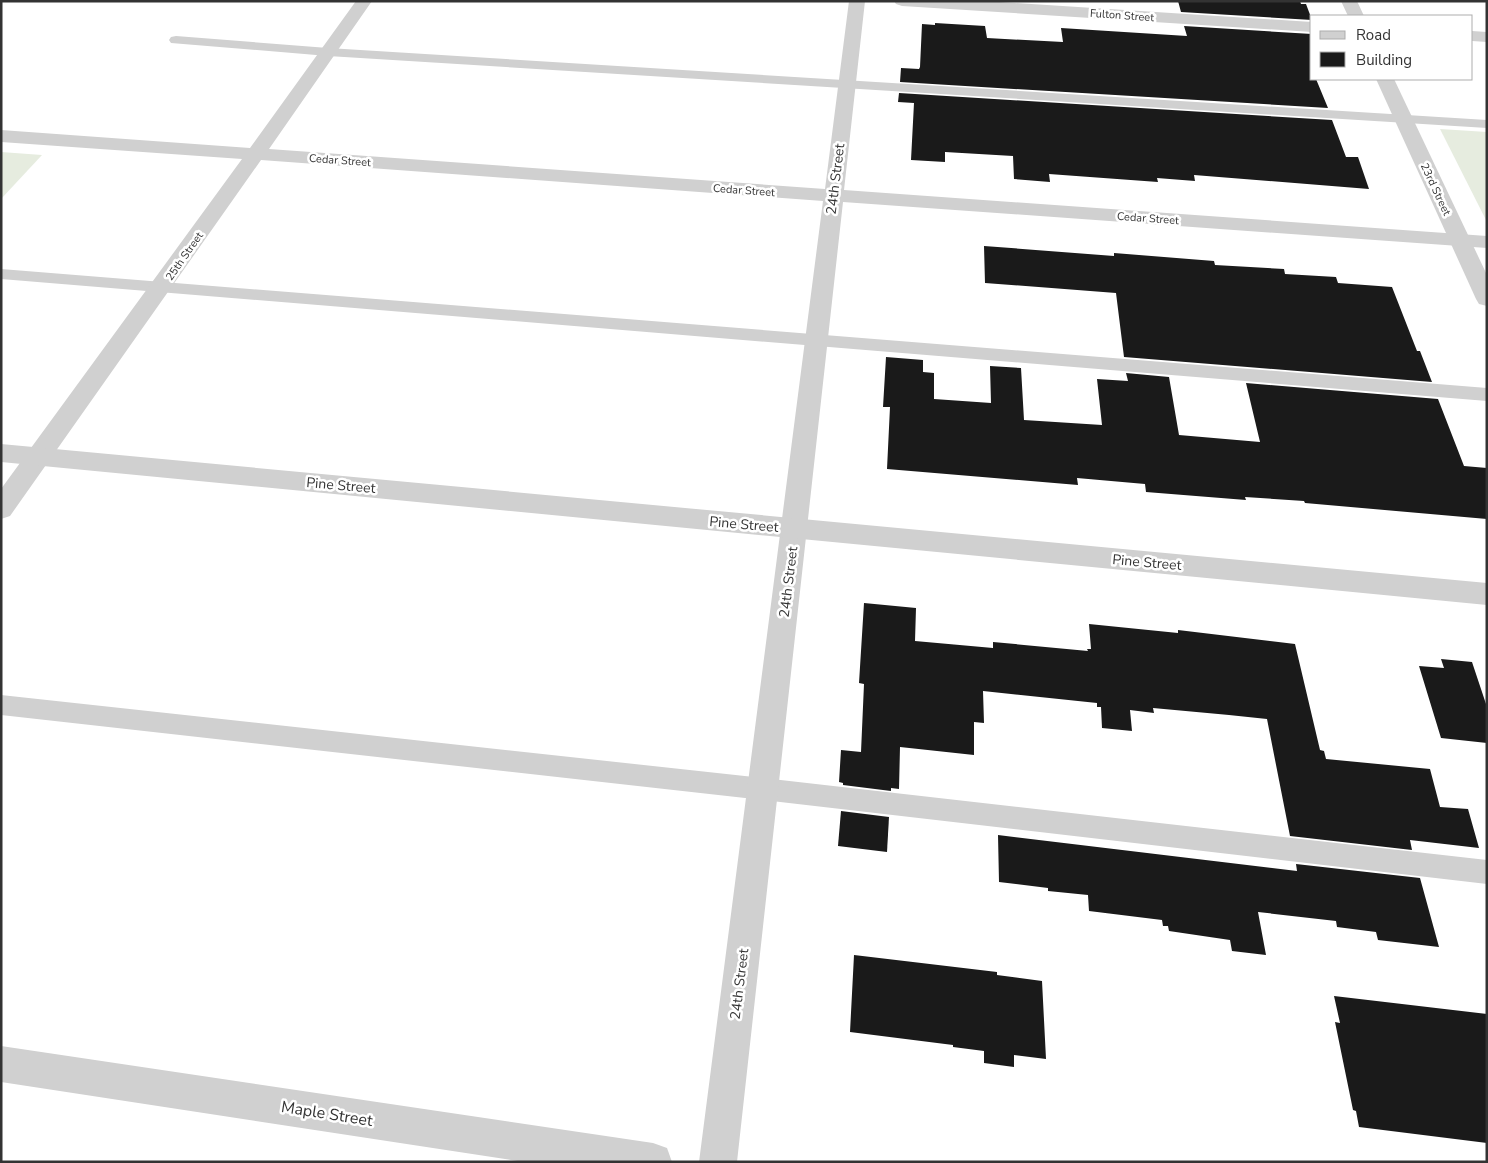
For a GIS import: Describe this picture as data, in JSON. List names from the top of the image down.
{
  "streets": {
    "street": [
      "Fulton Street",
      "Cedar Street",
      "24th Street",
      "23rd Street",
      "25th Street",
      "Pine Street",
      "Maple Street"
    ]
  },
  "crossings": [
    ["Cedar Street", "24th Street"],
    ["Cedar Street", "23rd Street"],
    ["Cedar Street", "25th Street"],
    ["24th Street", "Pine Street"],
    ["25th Street", "Pine Street"]
  ],
  "legend": ["Road", "Building"]
}
